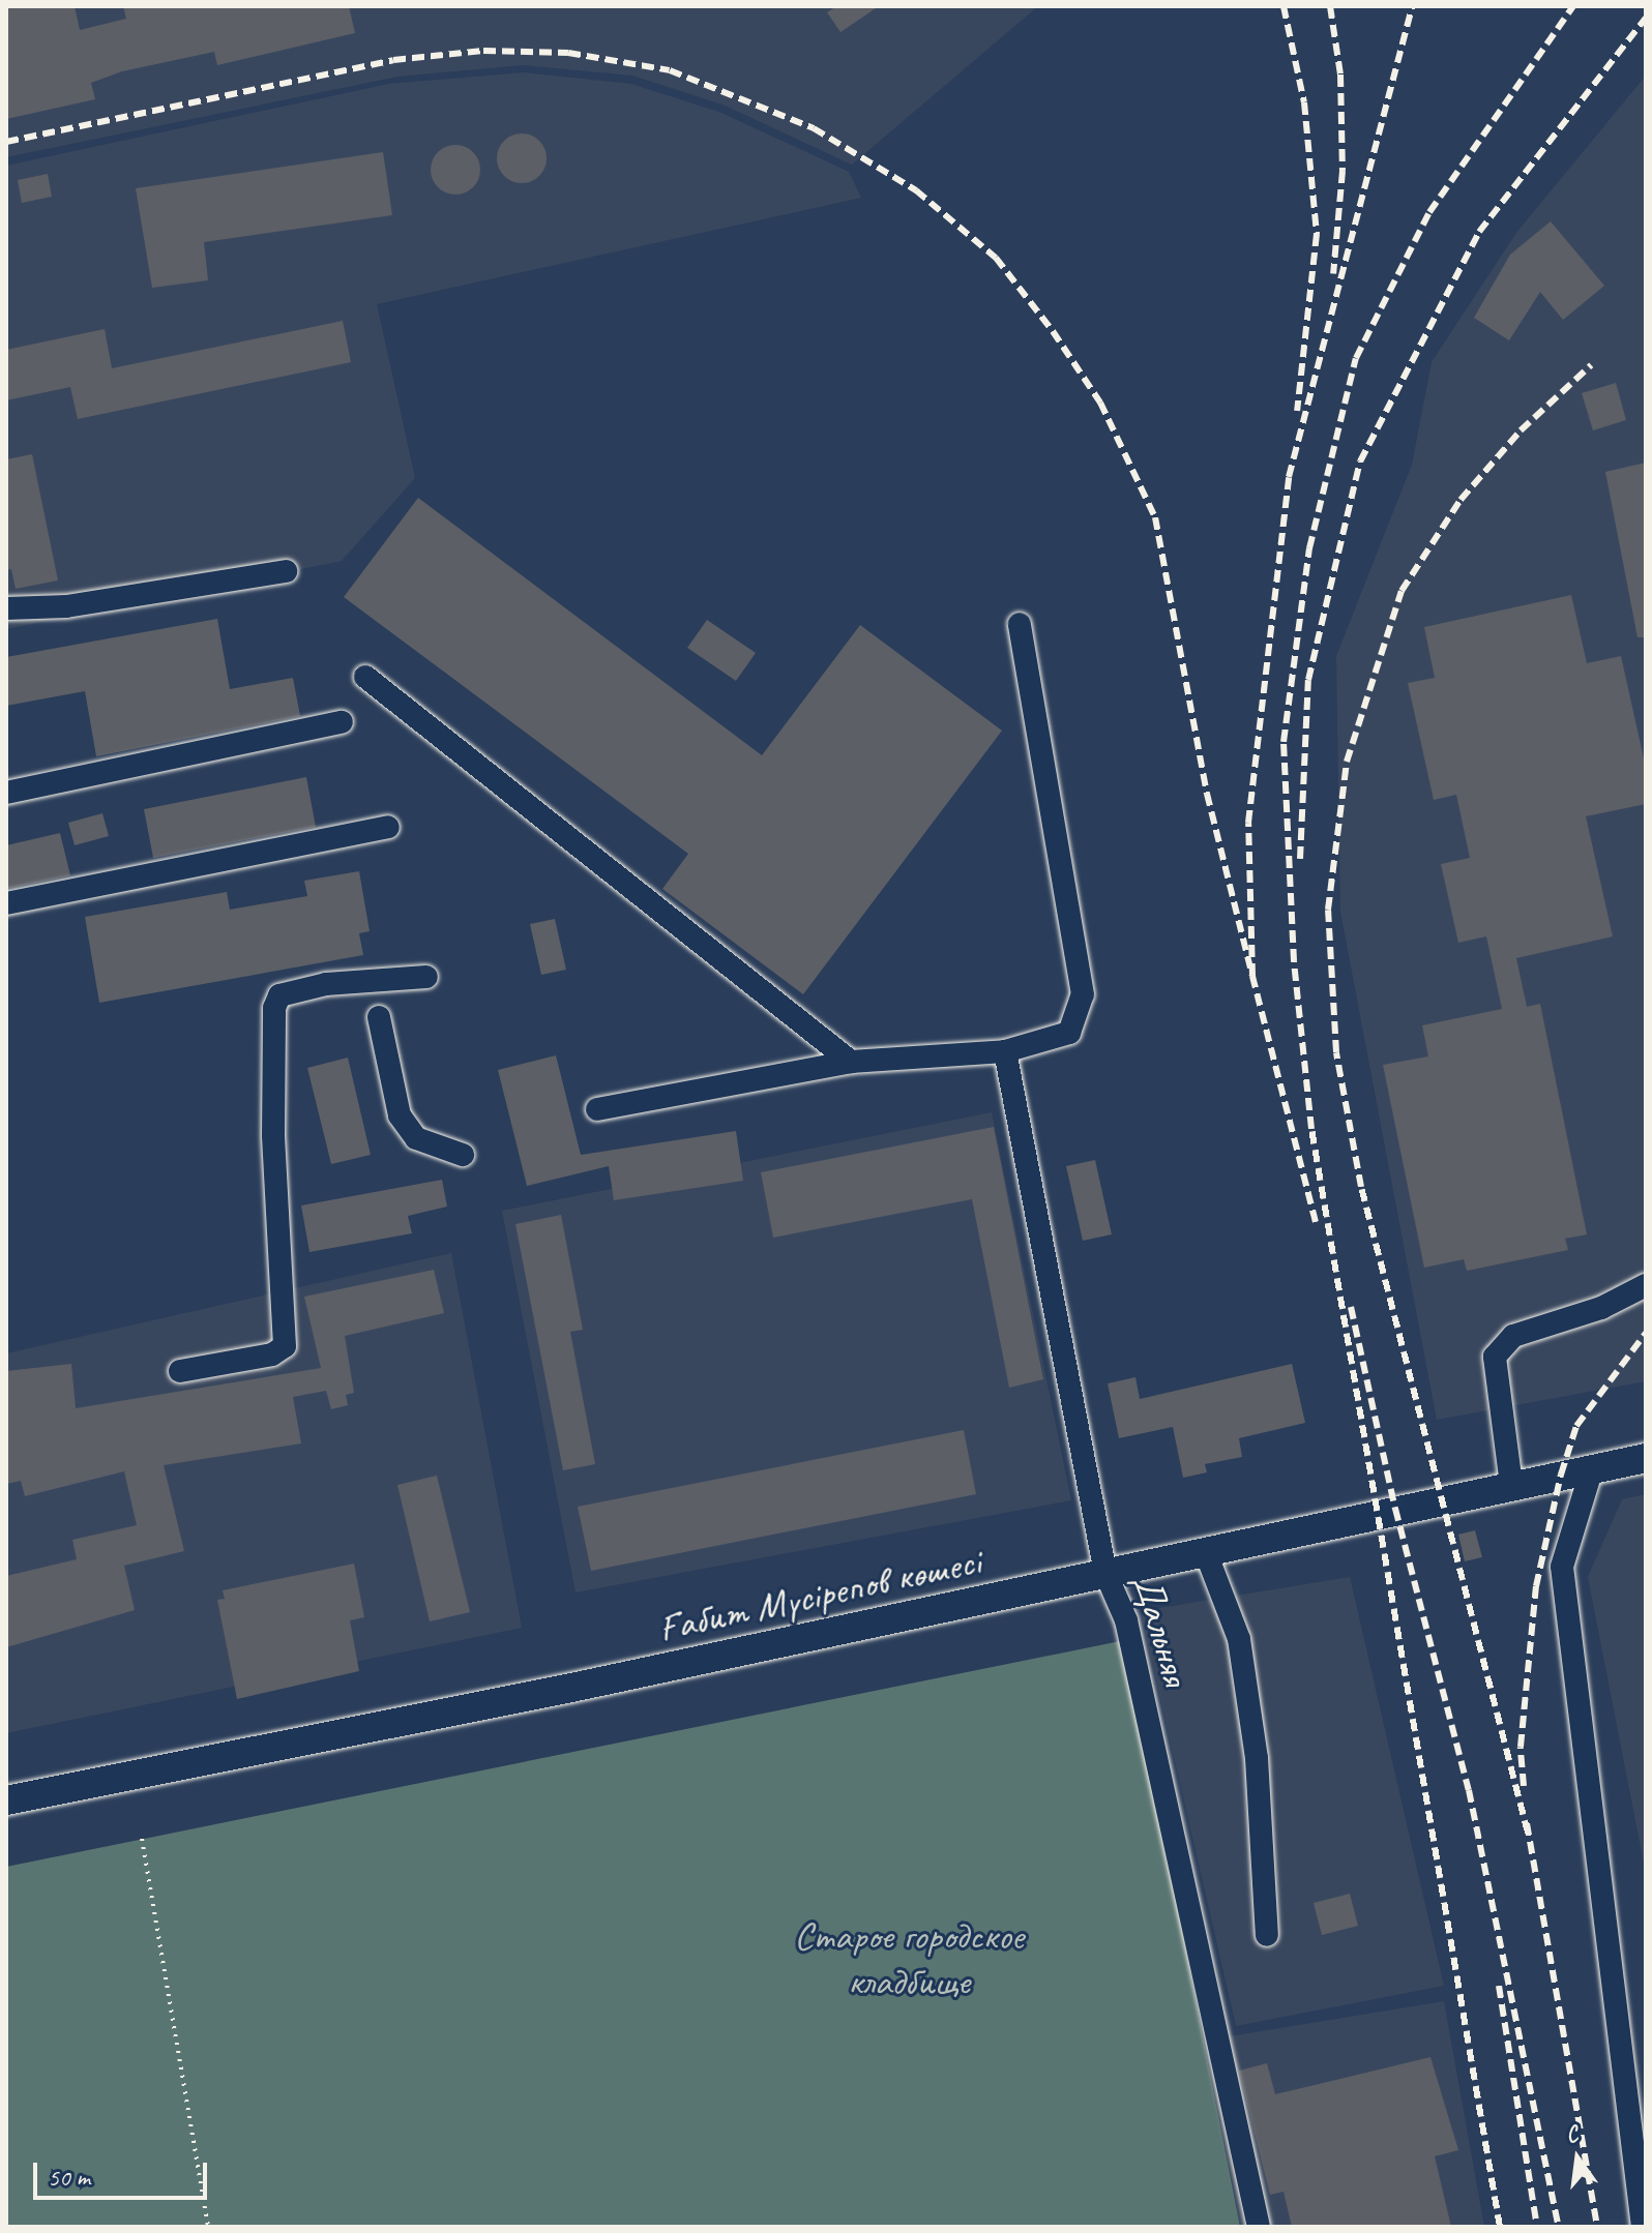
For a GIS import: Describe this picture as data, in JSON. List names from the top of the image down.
{
  "streets": {
    "main road": ["Ғабит Мүсірепов көшесі"],
    "lane": ["Дальняя"]
  },
  "crossings": [
    ["Ғабит Мүсірепов көшесі", "Дальняя"]
  ],
  "parks": ["Старое городское кладбище"],
  "scale_bar": "50 m",
  "north": "top"
}
